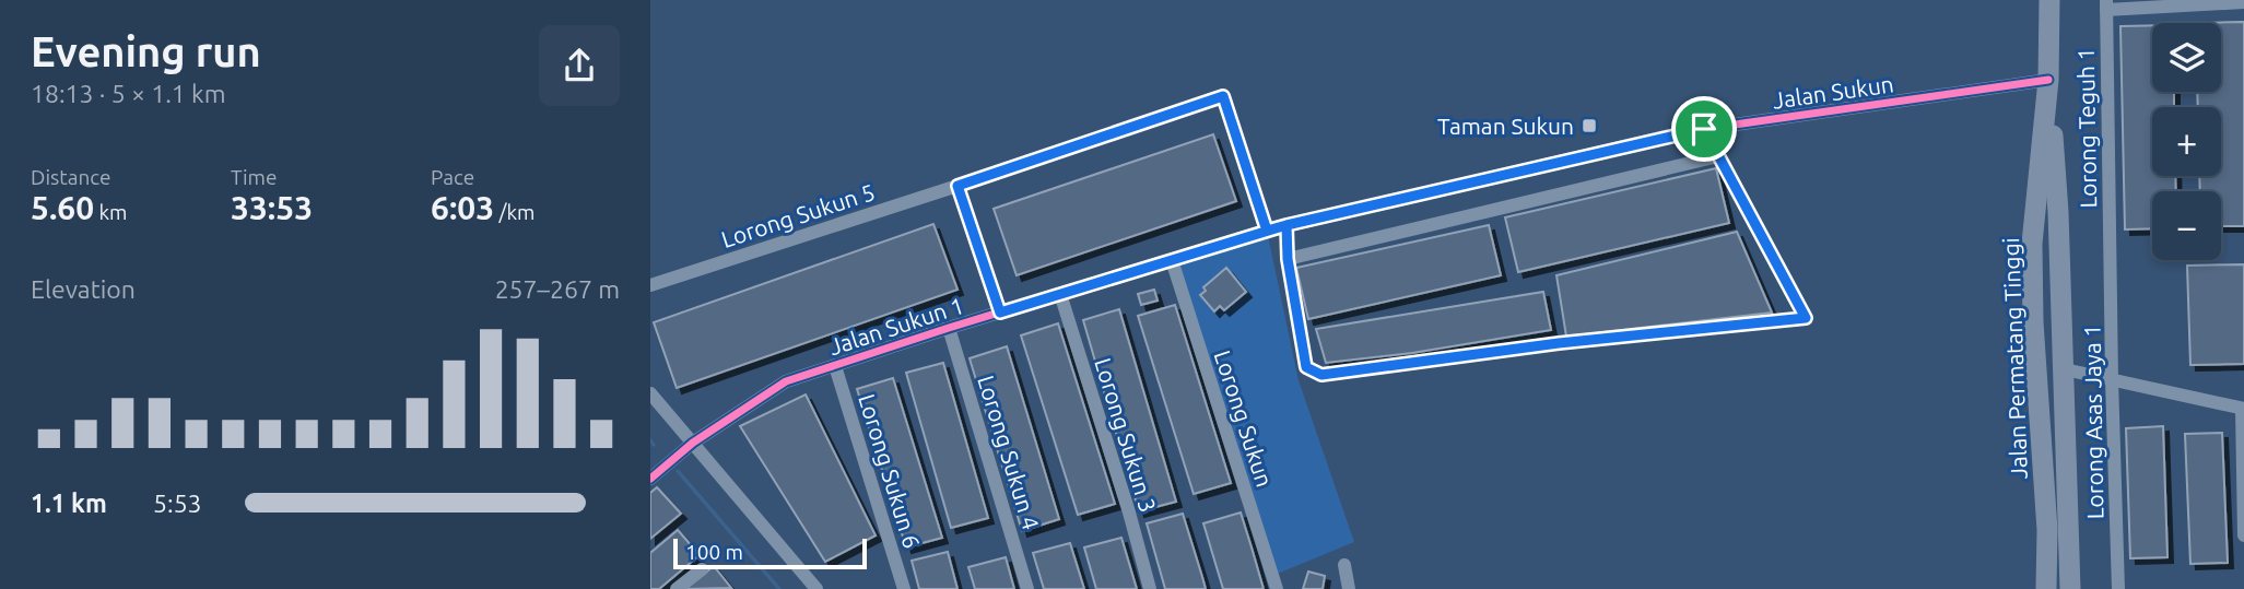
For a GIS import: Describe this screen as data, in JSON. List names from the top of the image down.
{
  "streets": {
    "highway": ["Jalan Permatang Tinggi"],
    "street": [
      "Jalan Sukun",
      "Lorong Teguh 1",
      "Lorong Sukun 5",
      "Jalan Sukun 1",
      "Lorong Sukun",
      "Lorong Asas Jaya 1",
      "Lorong Sukun 3",
      "Lorong Sukun 4",
      "Lorong Sukun 6"
    ]
  },
  "crossings": [
    ["Jalan Sukun", "Lorong Sukun 5"],
    ["Jalan Sukun", "Jalan Sukun 1"],
    ["Jalan Sukun", "Jalan Permatang Tinggi"],
    ["Lorong Teguh 1", "Lorong Asas Jaya 1"],
    ["Lorong Sukun 5", "Jalan Sukun 1"],
    ["Jalan Sukun 1", "Lorong Sukun"],
    ["Jalan Sukun 1", "Lorong Sukun 3"],
    ["Jalan Sukun 1", "Lorong Sukun 4"],
    ["Jalan Sukun 1", "Lorong Sukun 6"]
  ],
  "places": {
    "transit": ["Taman Sukun"]
  },
  "scale_bar": "100 m",
  "page": {
    "heading": ["Evening run", "18:13 · 5 × 1.1 km"],
    "map_buttons": ["+", "−"],
    "stats": [
      ["Distance", "5.60 km"],
      ["Time", "33:53"],
      ["Pace", "6:03 /km"]
    ],
    "chart": ["Elevation", "257–267 m"],
    "list": [
      {
        "name": "1.1 km",
        "note": "5:53"
      }
    ],
    "scale": "100 m"
  }
}
